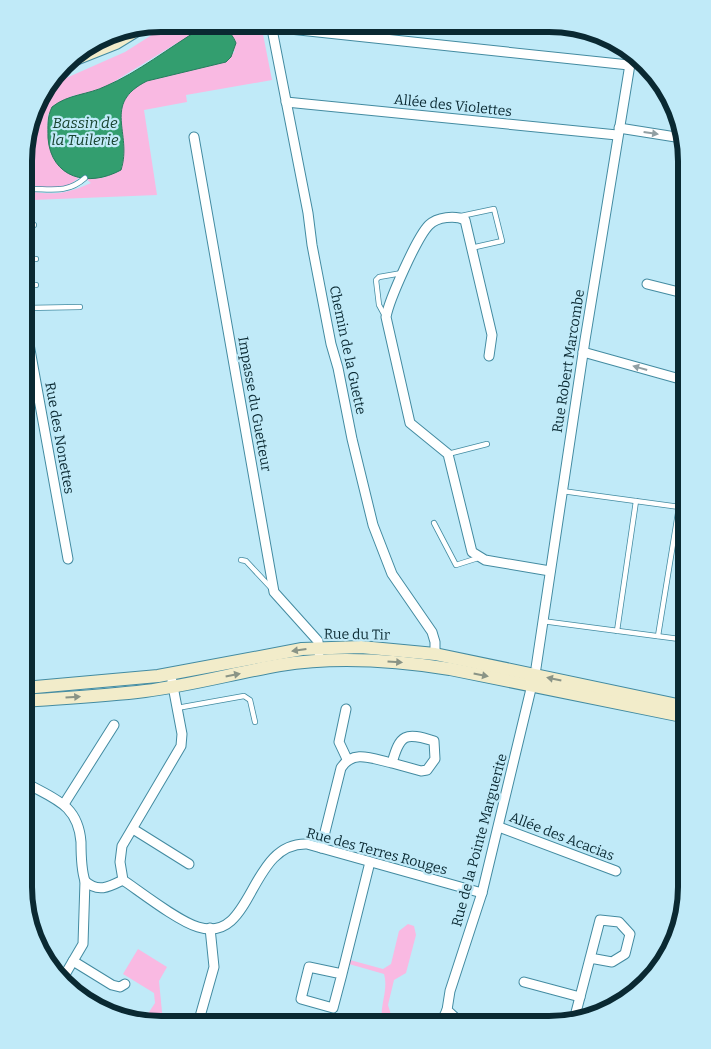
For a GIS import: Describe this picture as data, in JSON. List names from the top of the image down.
{
  "streets": {
    "main road": ["Rue du Tir"],
    "street": [
      "Allée des Violettes",
      "Chemin de la Guette",
      "Rue Robert Marcombe",
      "Impasse du Guetteur",
      "Rue des Nonettes",
      "Allée des Acacias",
      "Rue de la Pointe Marguerite",
      "Rue des Terres Rouges"
    ]
  },
  "crossings": [
    ["Allée des Violettes", "Chemin de la Guette"],
    ["Allée des Violettes", "Rue Robert Marcombe"],
    ["Chemin de la Guette", "Rue du Tir"],
    ["Rue Robert Marcombe", "Rue du Tir"],
    ["Rue Robert Marcombe", "Rue de la Pointe Marguerite"],
    ["Rue du Tir", "Rue de la Pointe Marguerite"],
    ["Allée des Acacias", "Rue de la Pointe Marguerite"],
    ["Rue de la Pointe Marguerite", "Rue des Terres Rouges"]
  ],
  "water": ["Bassin de la Tuilerie"]
}
